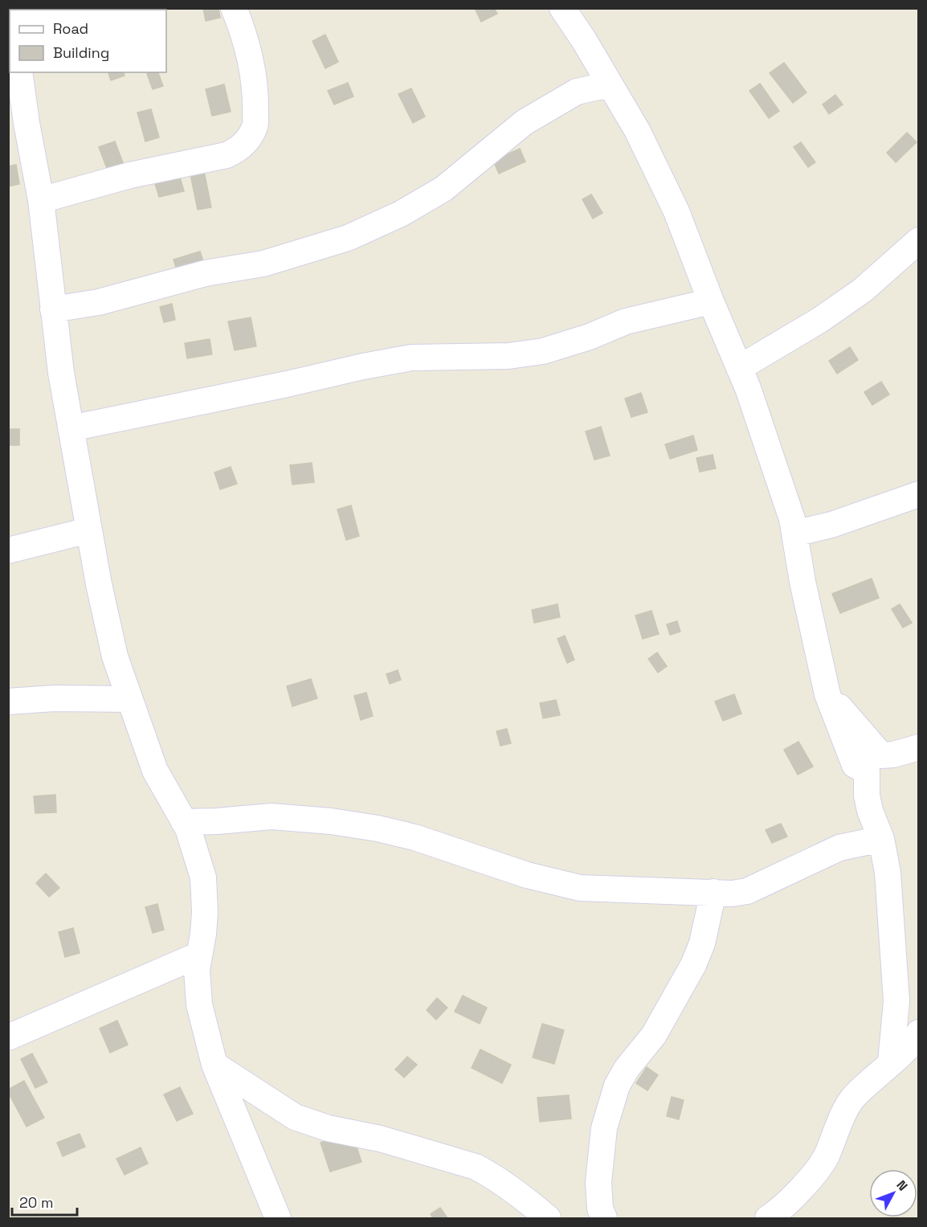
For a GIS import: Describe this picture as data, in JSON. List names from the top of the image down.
{
  "legend": ["Road", "Building"],
  "scale_bar": "20 m",
  "north": "top right"
}
